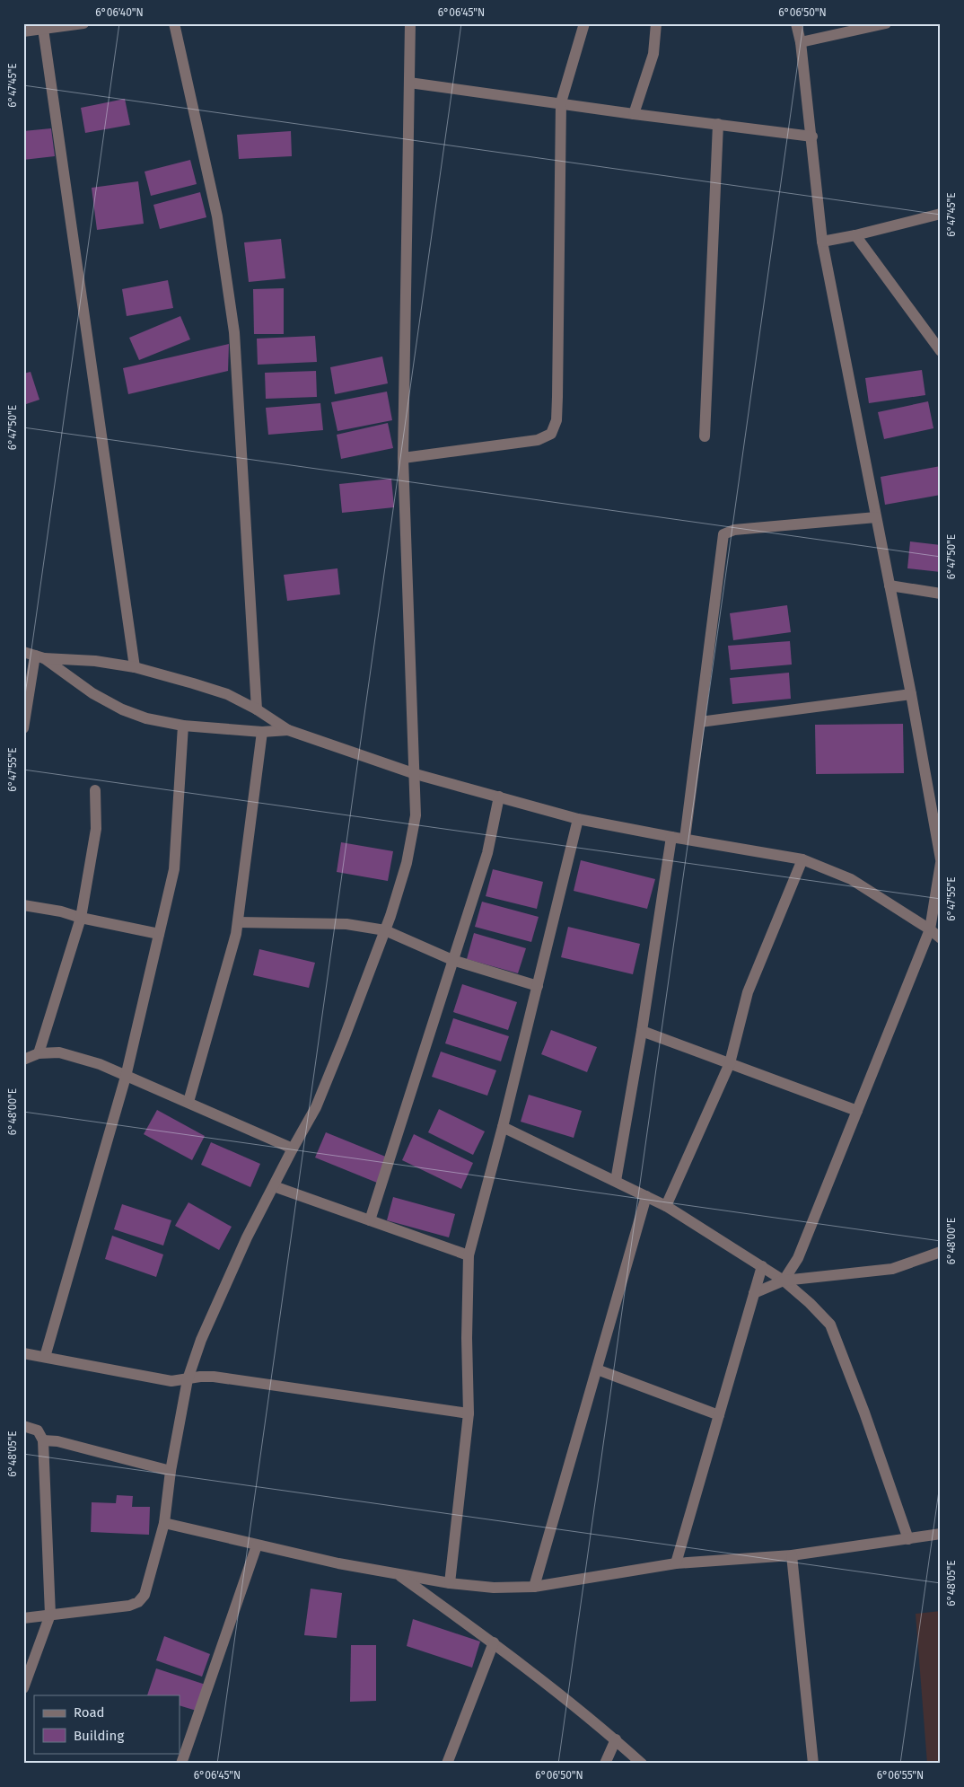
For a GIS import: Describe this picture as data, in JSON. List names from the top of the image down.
{
  "legend": ["Road", "Building"],
  "coordinates": [
    "6°06'40\"N",
    "6°06'45\"N",
    "6°06'50\"N",
    "6°47'45\"E",
    "6°47'50\"E",
    "6°47'55\"E",
    "6°48'00\"E",
    "6°48'05\"E",
    "6°06'55\"N"
  ]
}
